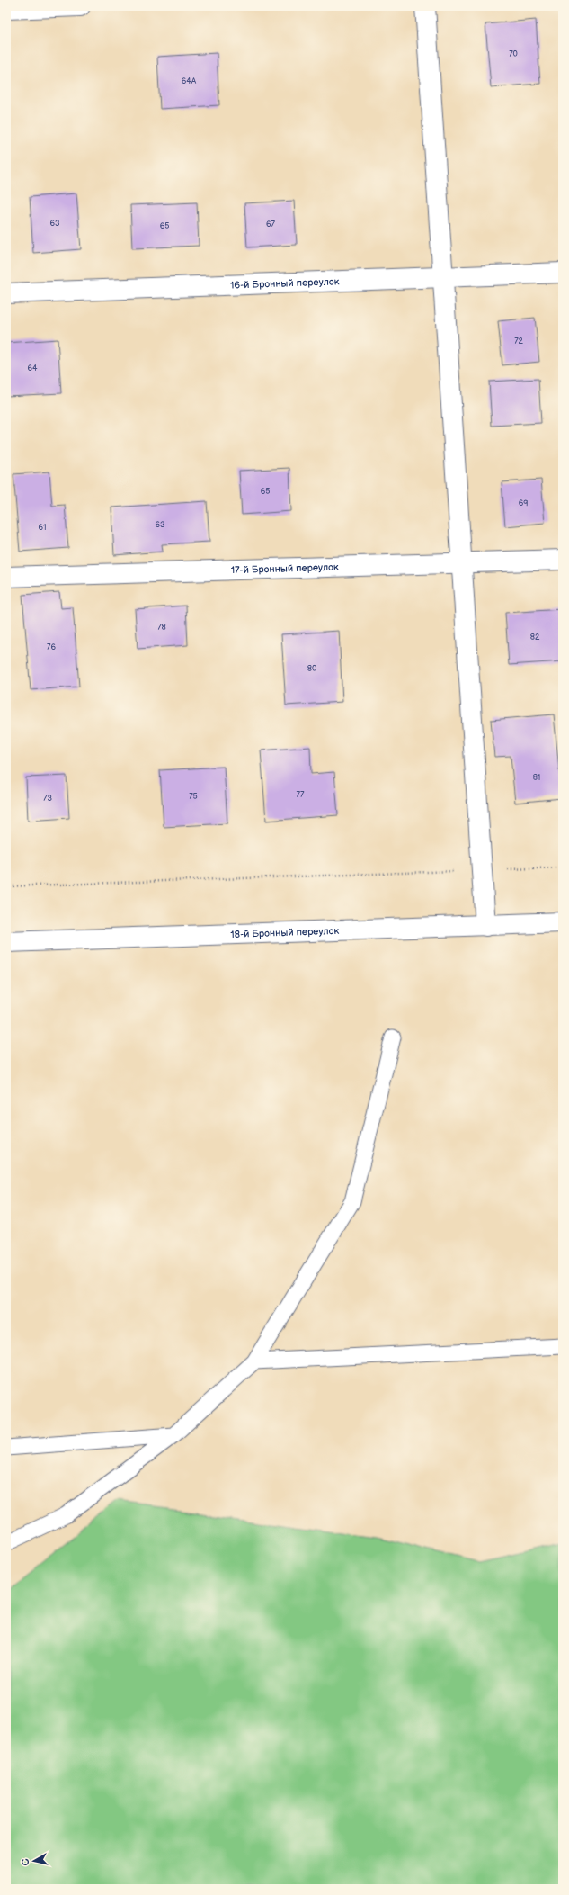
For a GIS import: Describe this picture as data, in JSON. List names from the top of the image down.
{
  "streets": {
    "street": ["16-й Бронный переулок", "17-й Бронный переулок", "18-й Бронный переулок"]
  },
  "house_numbers": [
    "70",
    "64А",
    "63",
    "67",
    "65",
    "72",
    "64",
    "65",
    "69",
    "63",
    "61",
    "78",
    "82",
    "76",
    "80",
    "81",
    "77",
    "75",
    "73"
  ],
  "north": "left"
}
